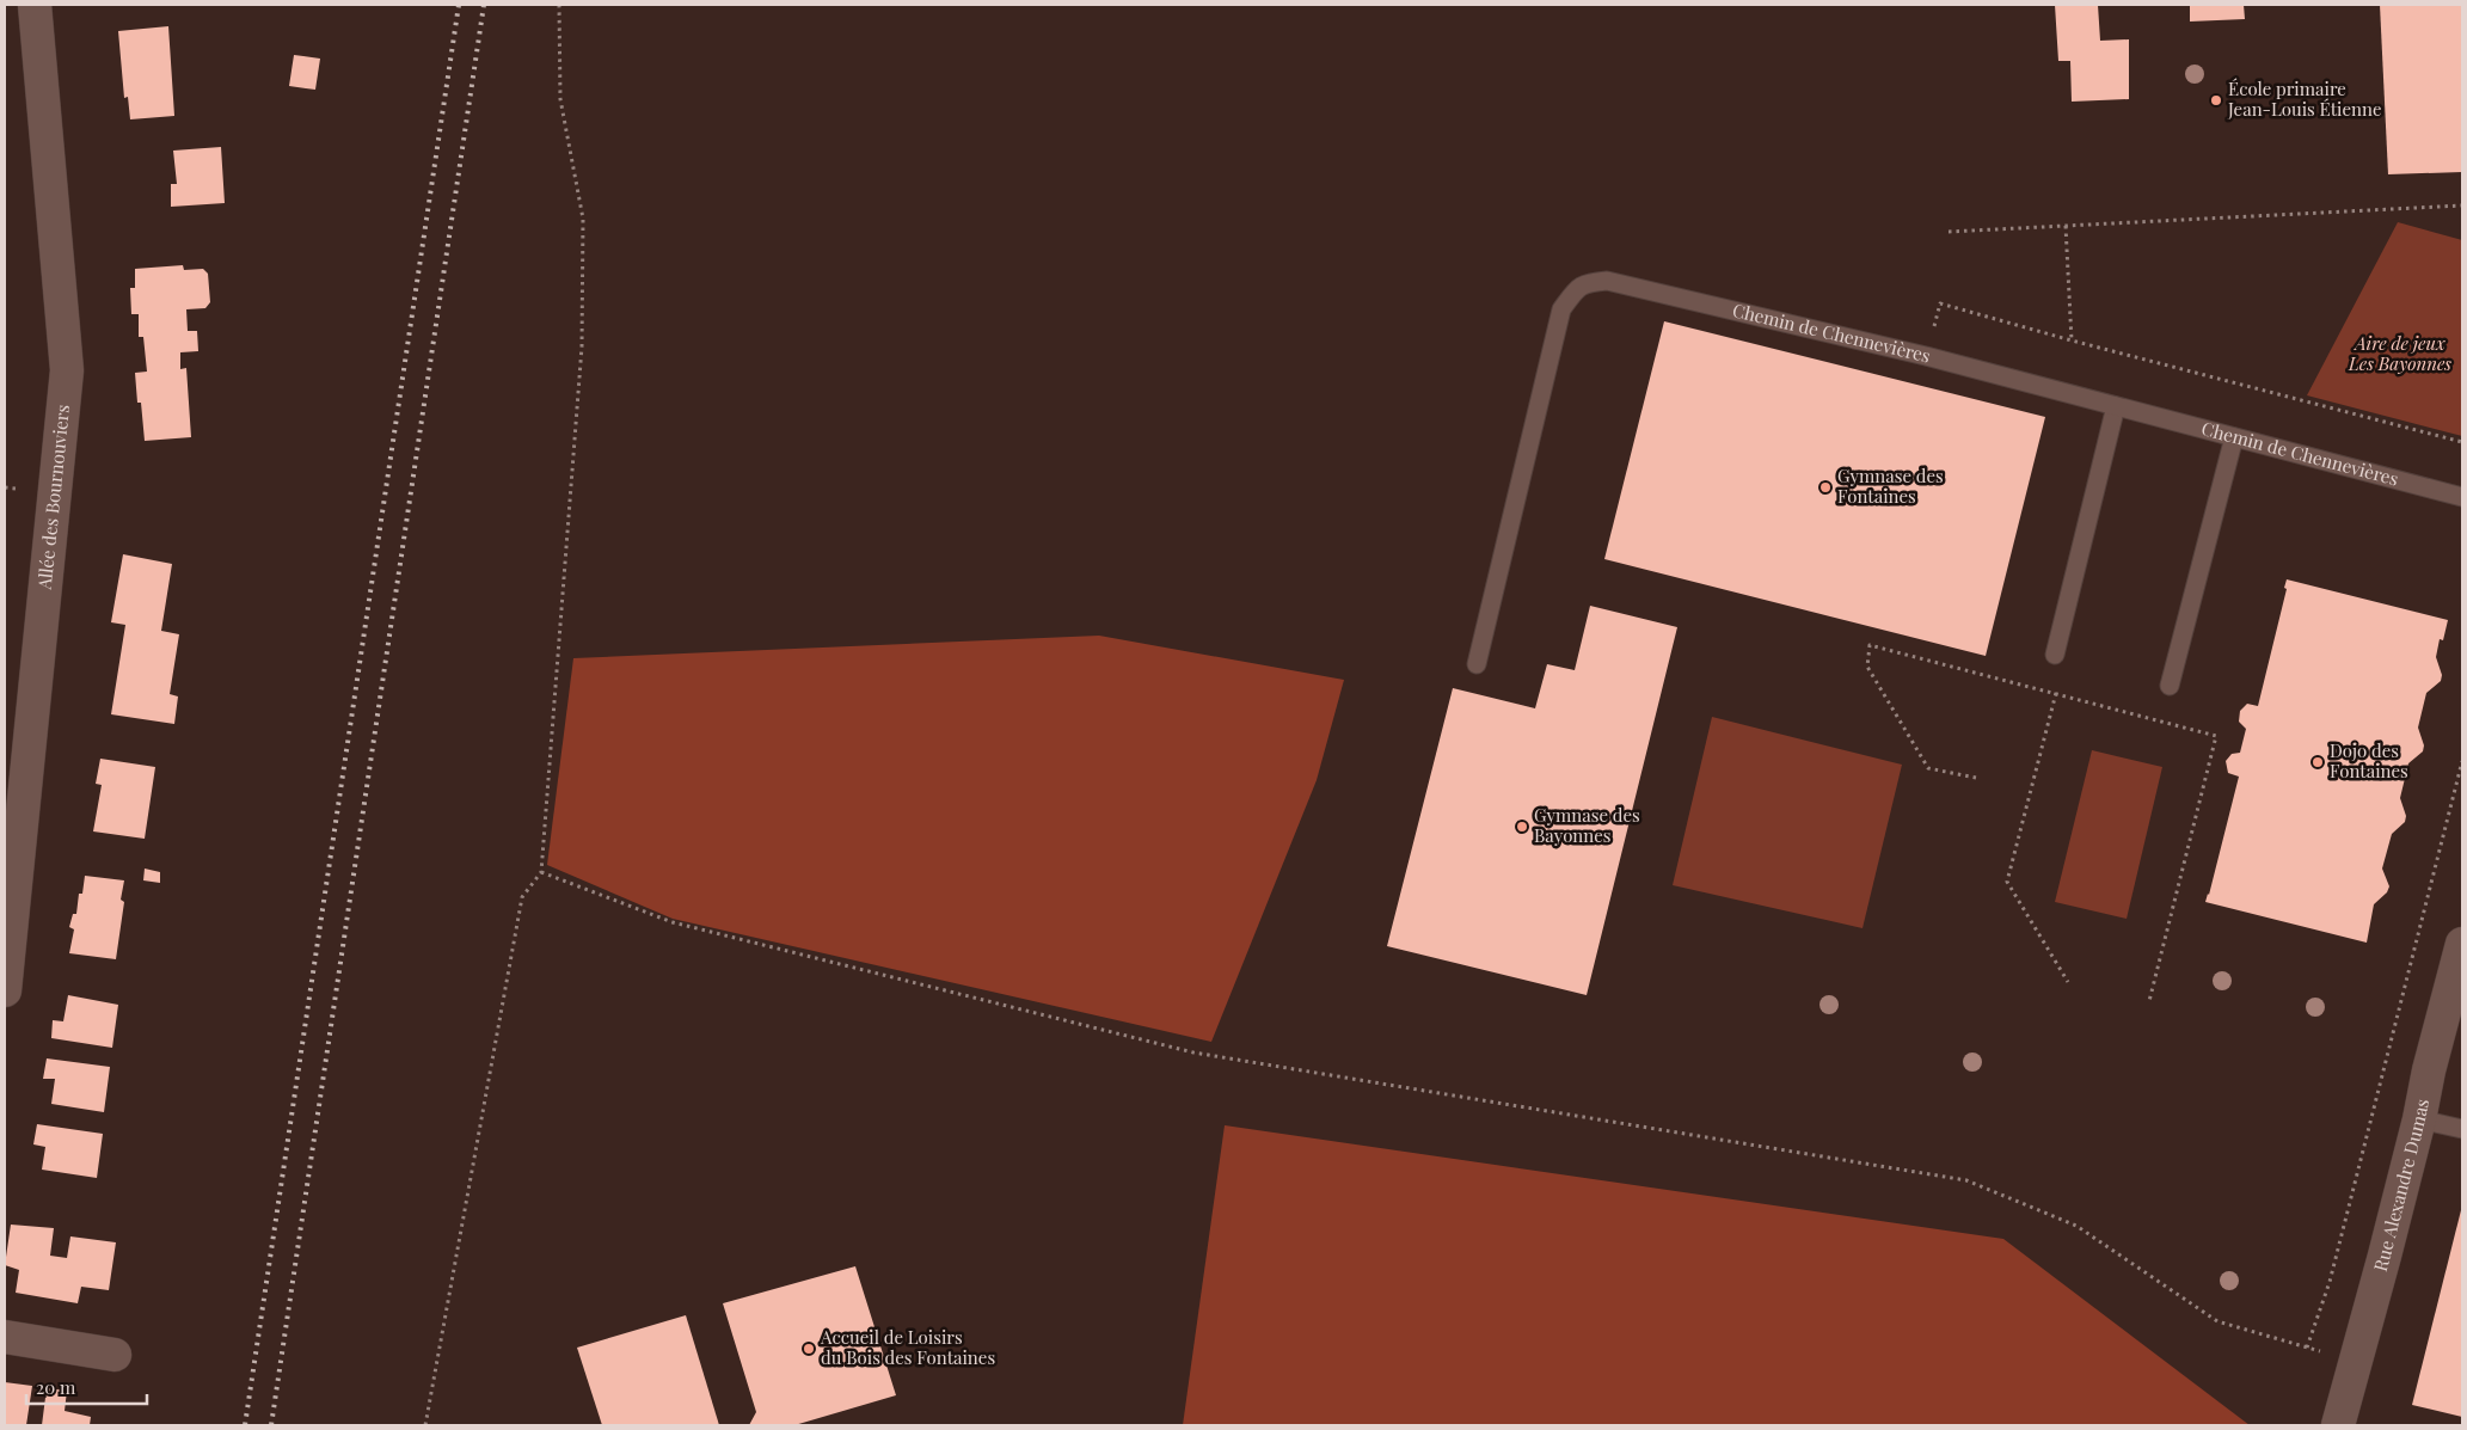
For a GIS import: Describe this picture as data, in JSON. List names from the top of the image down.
{
  "streets": {
    "street": ["Allée des Bournouviers", "Rue Alexandre Dumas"],
    "lane": ["Chemin de Chennevières"]
  },
  "parks": ["Aire de jeux Les Bayonnes"],
  "places": [
    "École primaire Jean-Louis Étienne",
    "Gymnase des Fontaines",
    "Dojo des Fontaines",
    "Gymnase des Bayonnes",
    "Accueil de Loisirs du Bois des Fontaines"
  ],
  "scale_bar": "20 m"
}
